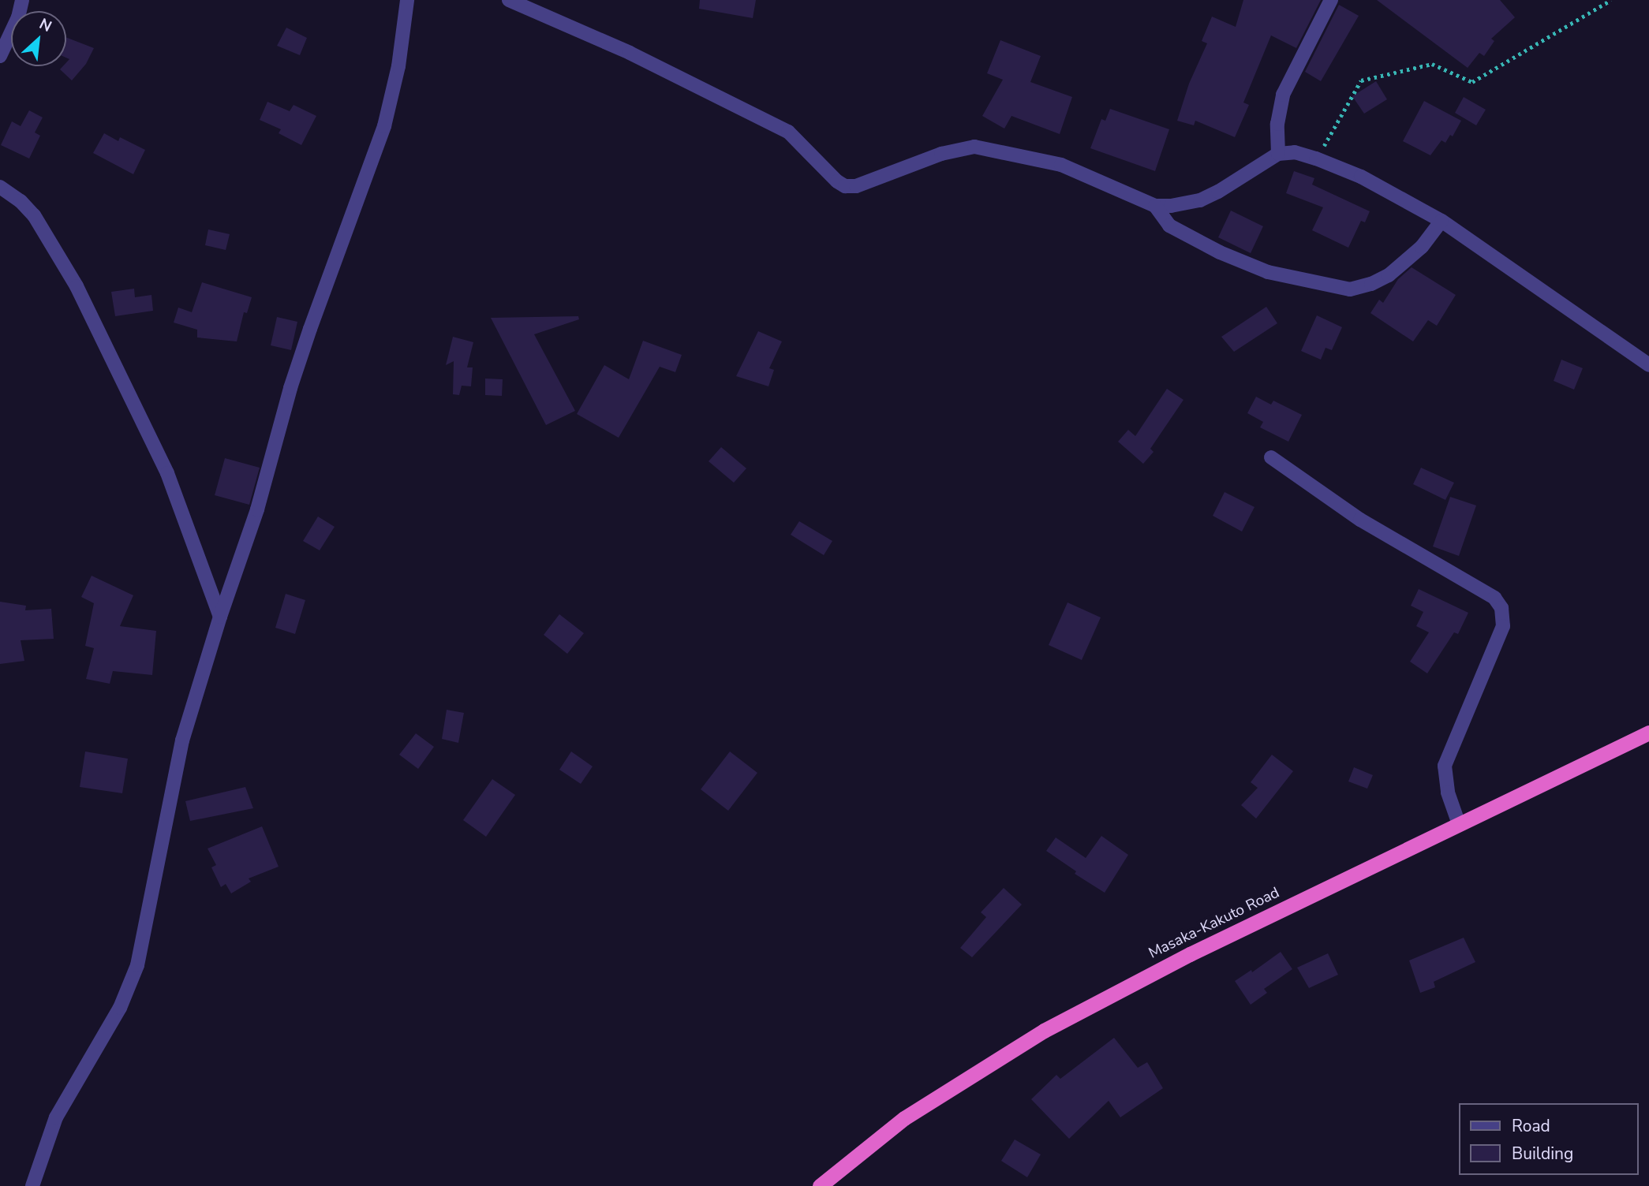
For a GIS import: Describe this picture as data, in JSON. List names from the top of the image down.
{
  "streets": {
    "highway": ["Masaka-Kakuto Road"]
  },
  "legend": ["Road", "Building"],
  "north": "top right"
}
